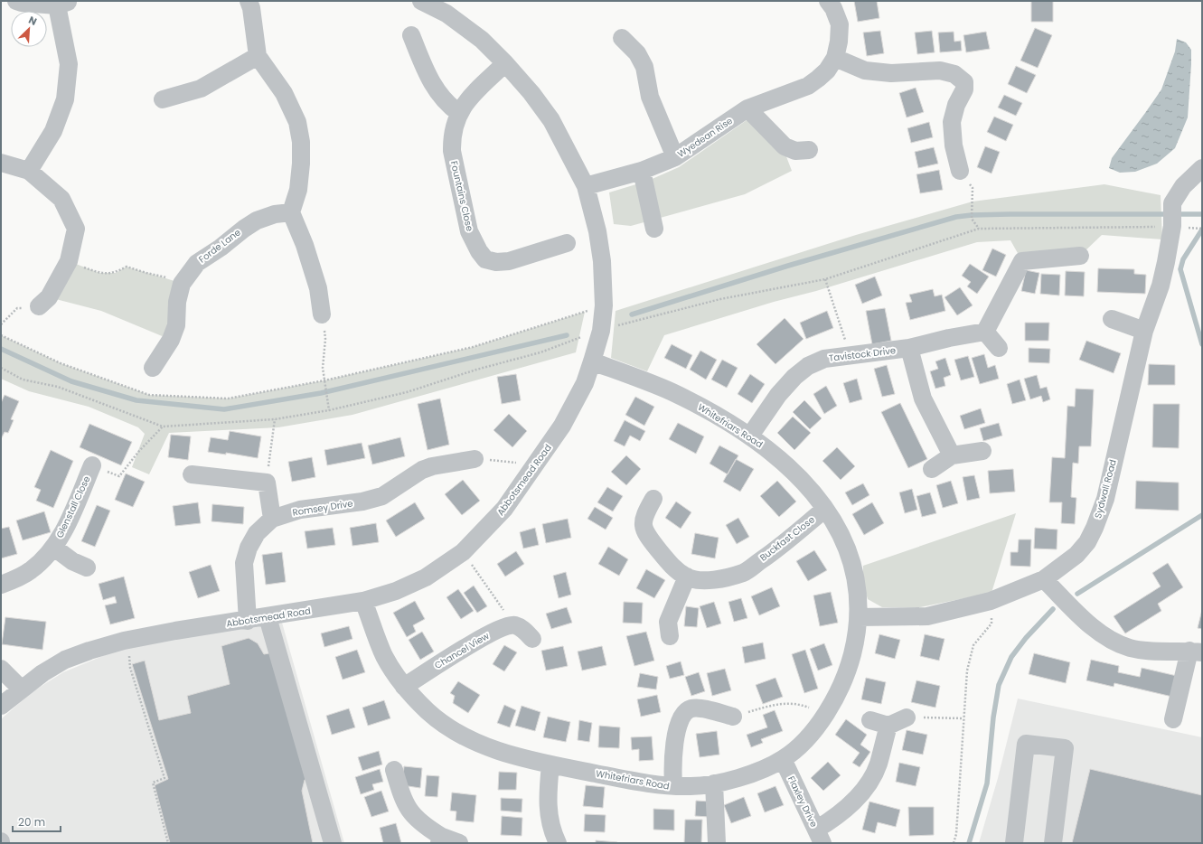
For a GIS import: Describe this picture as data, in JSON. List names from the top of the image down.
{
  "streets": {
    "street": [
      "Wyedean Rise",
      "Fountains Close",
      "Forde Lane",
      "Tavistock Drive",
      "Whitefriars Road",
      "Abbotsmead Road",
      "Sydwall Road",
      "Glenstall Close",
      "Romsey Drive",
      "Buckfast Close",
      "Chancel View",
      "Flaxley Drive"
    ]
  },
  "crossings": [
    ["Wyedean Rise", "Abbotsmead Road"],
    ["Fountains Close", "Abbotsmead Road"],
    ["Tavistock Drive", "Whitefriars Road"],
    ["Whitefriars Road", "Abbotsmead Road"],
    ["Whitefriars Road", "Sydwall Road"],
    ["Whitefriars Road", "Buckfast Close"],
    ["Whitefriars Road", "Chancel View"],
    ["Whitefriars Road", "Flaxley Drive"],
    ["Abbotsmead Road", "Romsey Drive"]
  ],
  "scale_bar": "20 m",
  "north": "top right"
}
